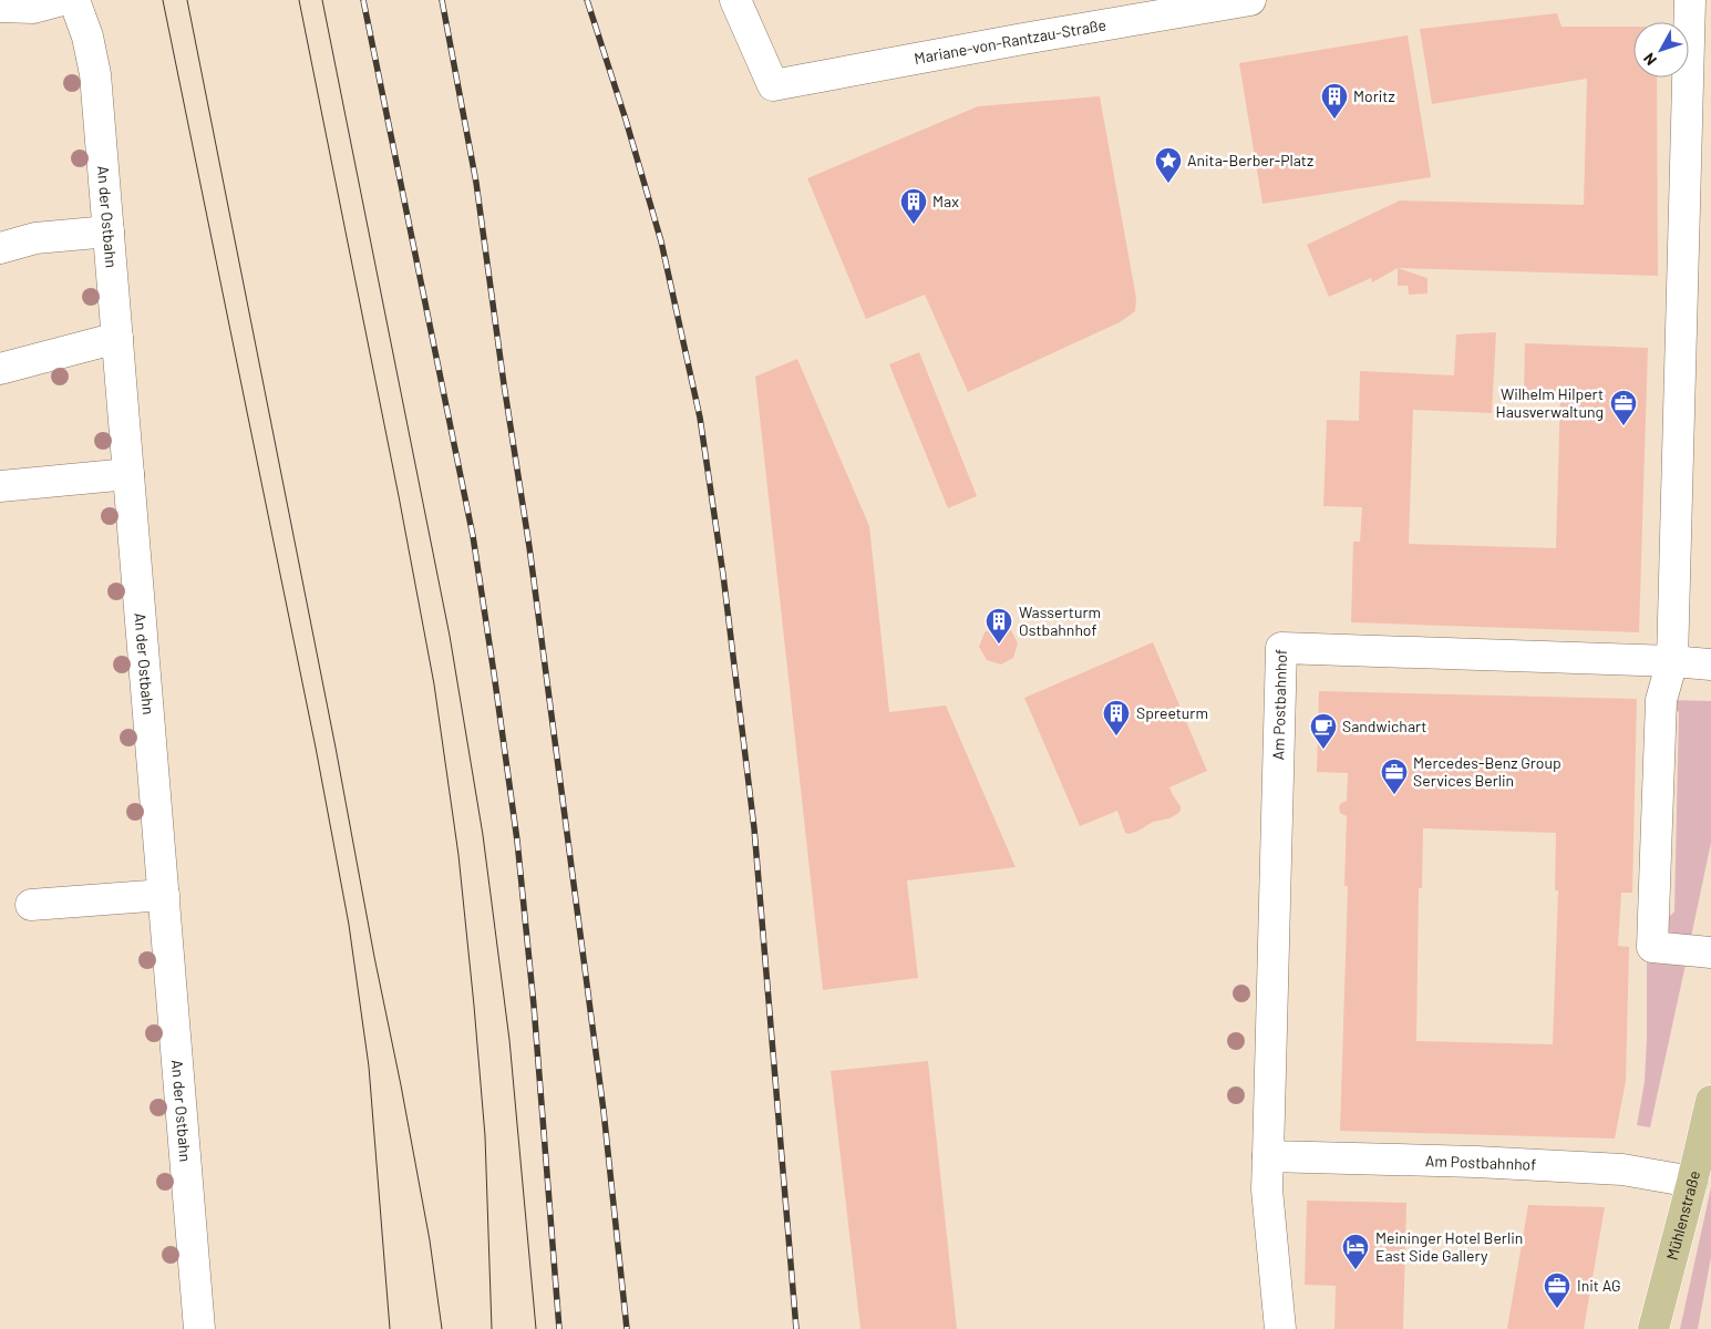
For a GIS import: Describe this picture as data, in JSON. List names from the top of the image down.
{
  "streets": {
    "main road": ["Mühlenstraße"],
    "street": ["Mariane-von-Rantzau-Straße", "An der Ostbahn", "Am Postbahnhof"]
  },
  "crossings": [
    ["Am Postbahnhof", "Mühlenstraße"]
  ],
  "places": {
    "building": [
      "Moritz",
      "Max",
      "Wasserturm Ostbahnhof",
      "Spreeturm"
    ],
    "place": ["Anita-Berber-Platz"],
    "office": ["Wilhelm Hilpert Hausverwaltung", "Mercedes-Benz Group Services Berlin", "Init AG"],
    "cafe": ["Sandwichart"],
    "hotel": ["Meininger Hotel Berlin East Side Gallery"]
  },
  "north": "bottom left"
}
